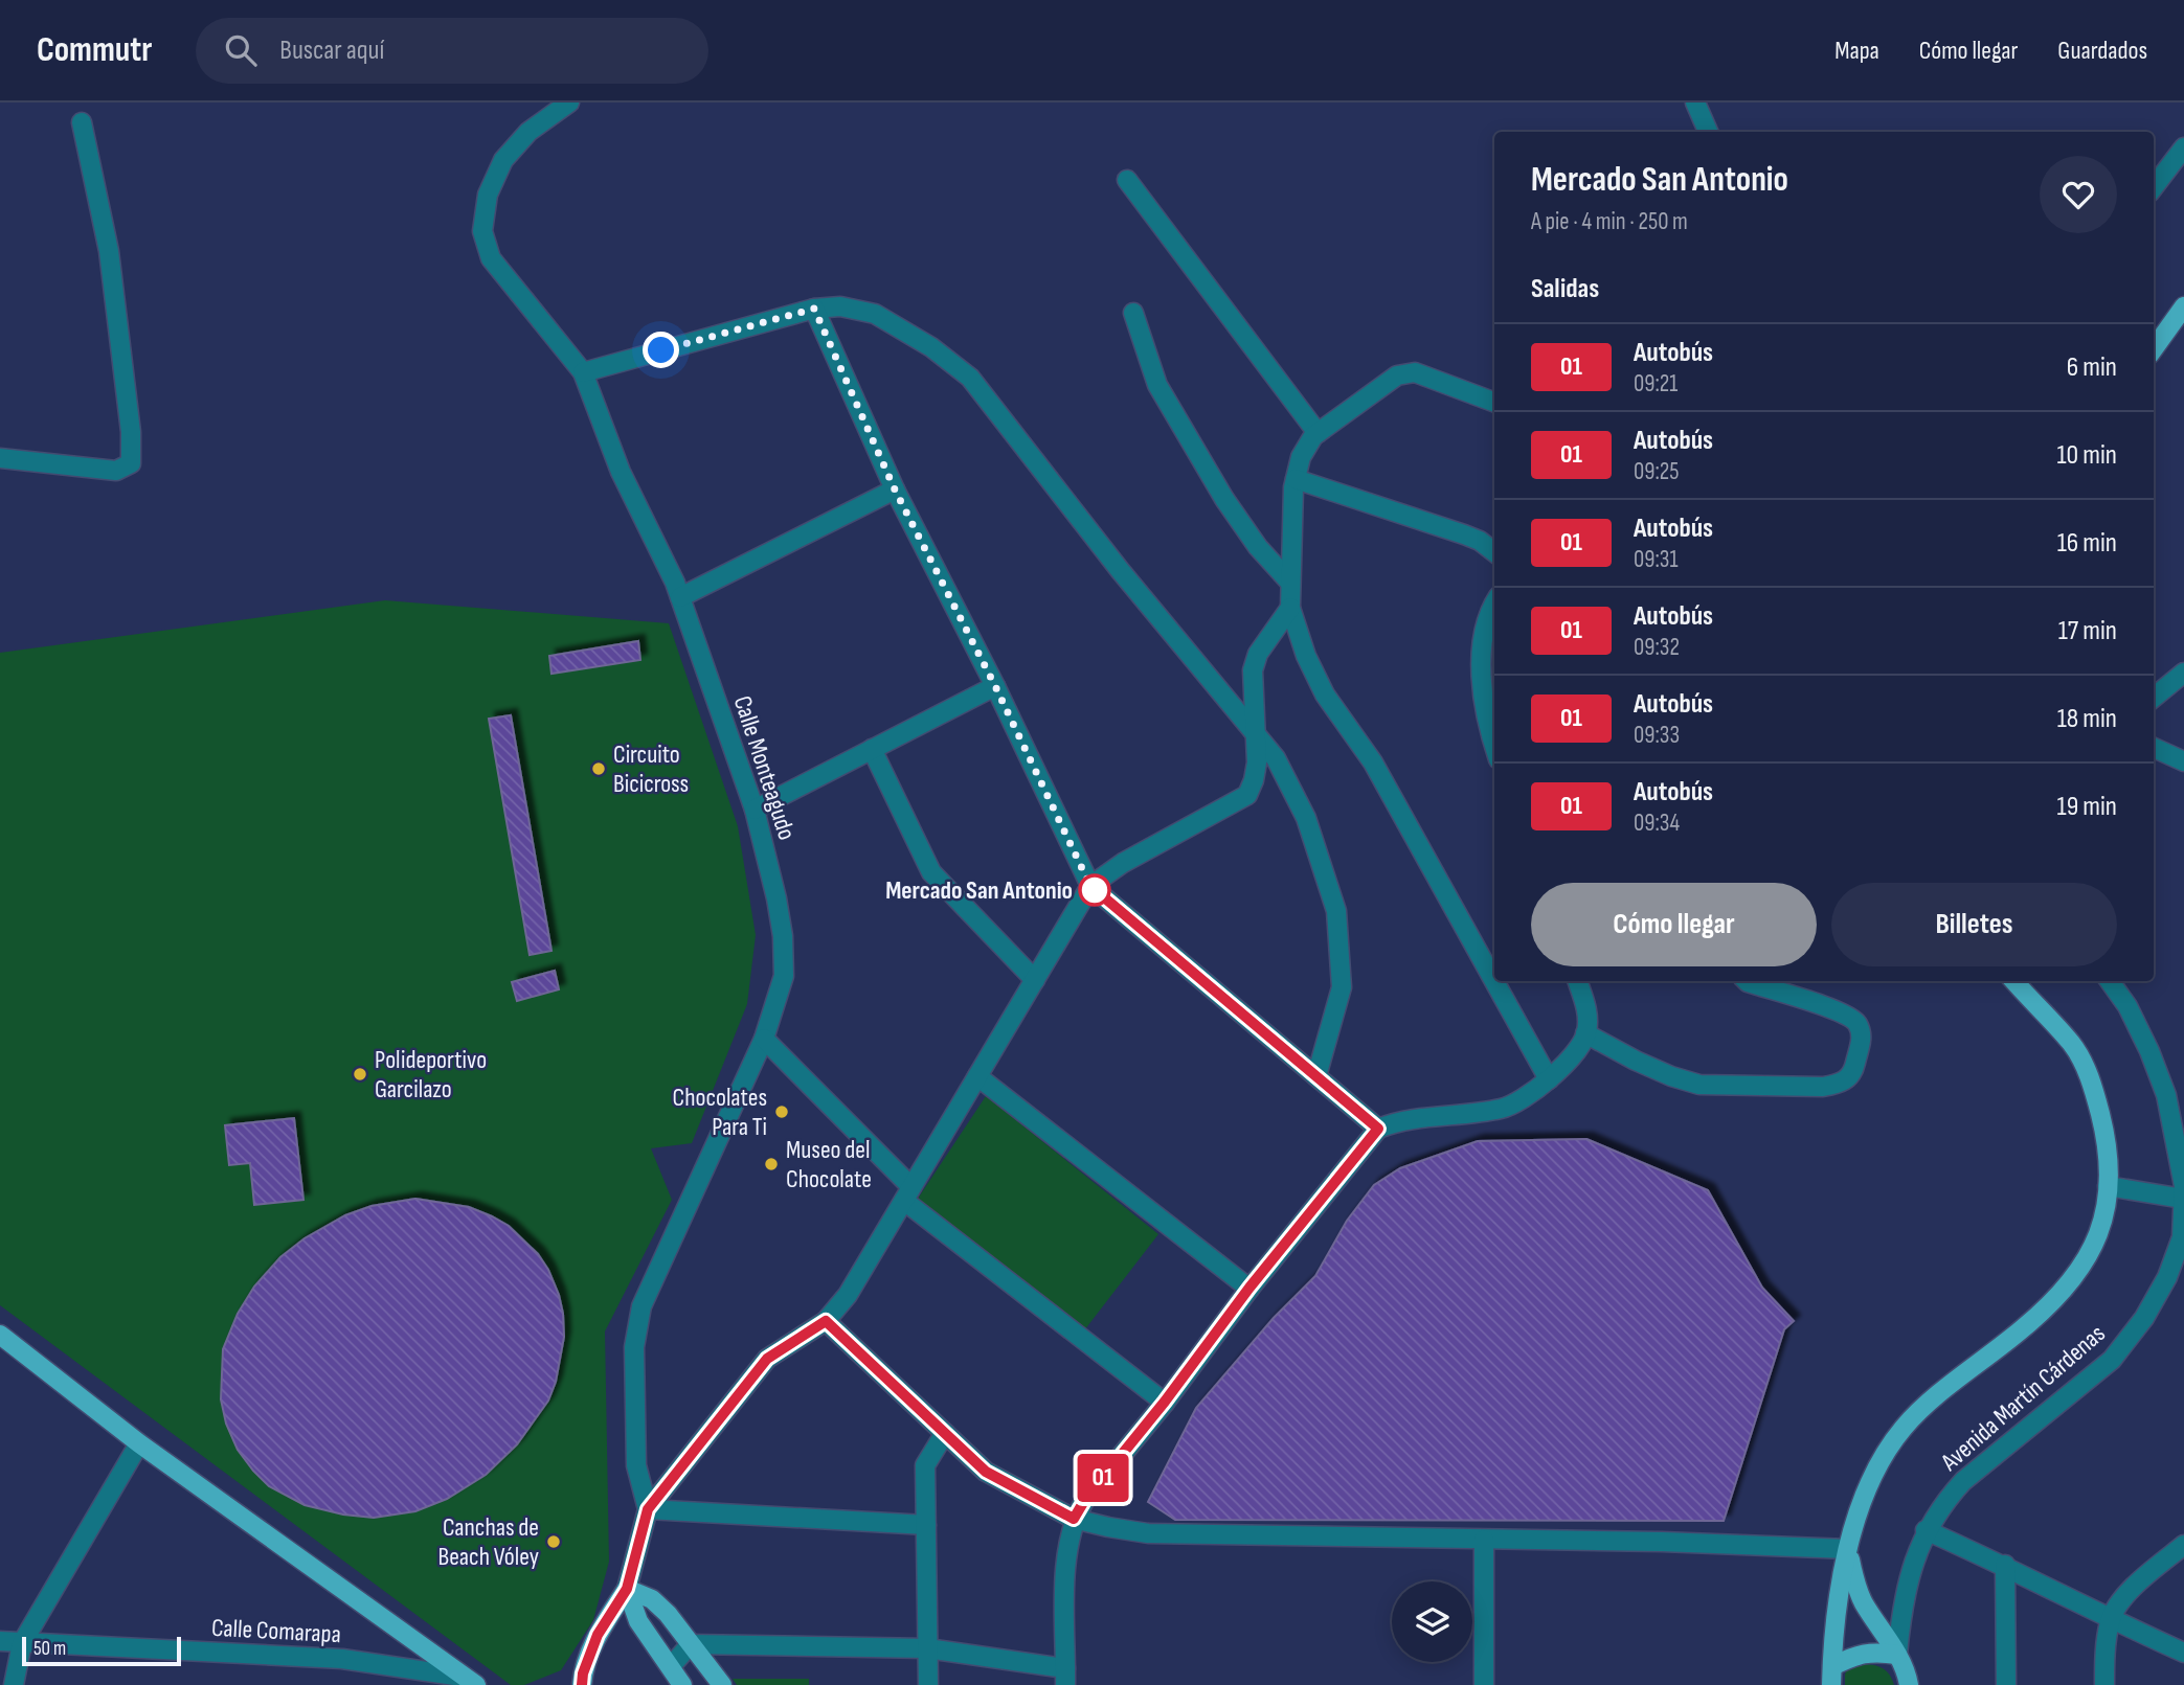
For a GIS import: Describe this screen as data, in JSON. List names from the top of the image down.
{
  "streets": {
    "main road": ["Avenida Martín Cárdenas"],
    "street": ["Calle Monteagudo", "Calle Comarapa"]
  },
  "places": [
    "Circuito Bicicross",
    "Mercado San Antonio",
    "Polideportivo Garcilazo",
    "Chocolates Para Ti",
    "Museo del Chocolate",
    "Canchas de Beach Vóley"
  ],
  "lines": ["bus line 01"],
  "scale_bar": "50 m",
  "page": {
    "header": "Commutr",
    "search": "Buscar aquí",
    "nav": ["Mapa", "Cómo llegar", "Guardados"],
    "on_map": "01",
    "heading": [
      ["Mercado San Antonio", "A pie · 4 min · 250 m"],
      "Salidas"
    ],
    "list": [
      {
        "mark": "01",
        "name": "Autobús",
        "note": "09:21",
        "value": "6 min"
      },
      {
        "mark": "01",
        "name": "Autobús",
        "note": "09:25",
        "value": "10 min"
      },
      {
        "mark": "01",
        "name": "Autobús",
        "note": "09:31",
        "value": "16 min"
      },
      {
        "mark": "01",
        "name": "Autobús",
        "note": "09:32",
        "value": "17 min"
      },
      {
        "mark": "01",
        "name": "Autobús",
        "note": "09:33",
        "value": "18 min"
      },
      {
        "mark": "01",
        "name": "Autobús",
        "note": "09:34",
        "value": "19 min"
      }
    ],
    "buttons": ["Cómo llegar", "Billetes"],
    "scale": "50 m"
  }
}
